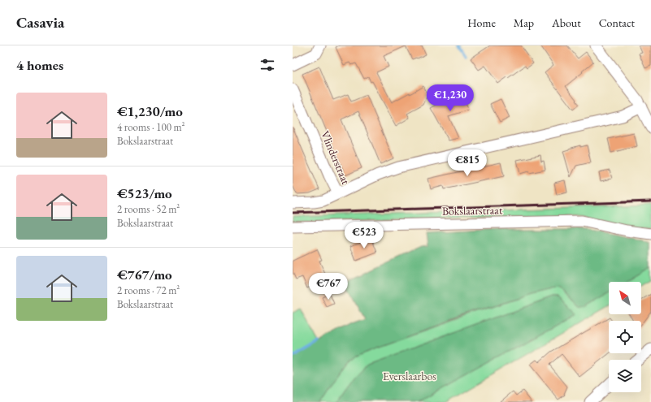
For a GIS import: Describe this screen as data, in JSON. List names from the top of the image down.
{
  "streets": {
    "street": ["Vlinderstraat", "Bokslaarstraat"]
  },
  "parks": ["Everslaarbos"],
  "north": "top left",
  "page": {
    "header": "Casavia",
    "nav": [
      "Home",
      "Map",
      "About",
      "Contact"
    ],
    "heading": "4 homes",
    "list": [
      {
        "name": "€1,230/mo",
        "note": "4 rooms · 100 m² · Bokslaarstraat"
      },
      {
        "name": "€523/mo",
        "note": "2 rooms · 52 m² · Bokslaarstraat"
      },
      {
        "name": "€767/mo",
        "note": "2 rooms · 72 m² · Bokslaarstraat"
      }
    ],
    "price": [
      "€1,230",
      "€815",
      "€523",
      "€767"
    ]
  }
}
